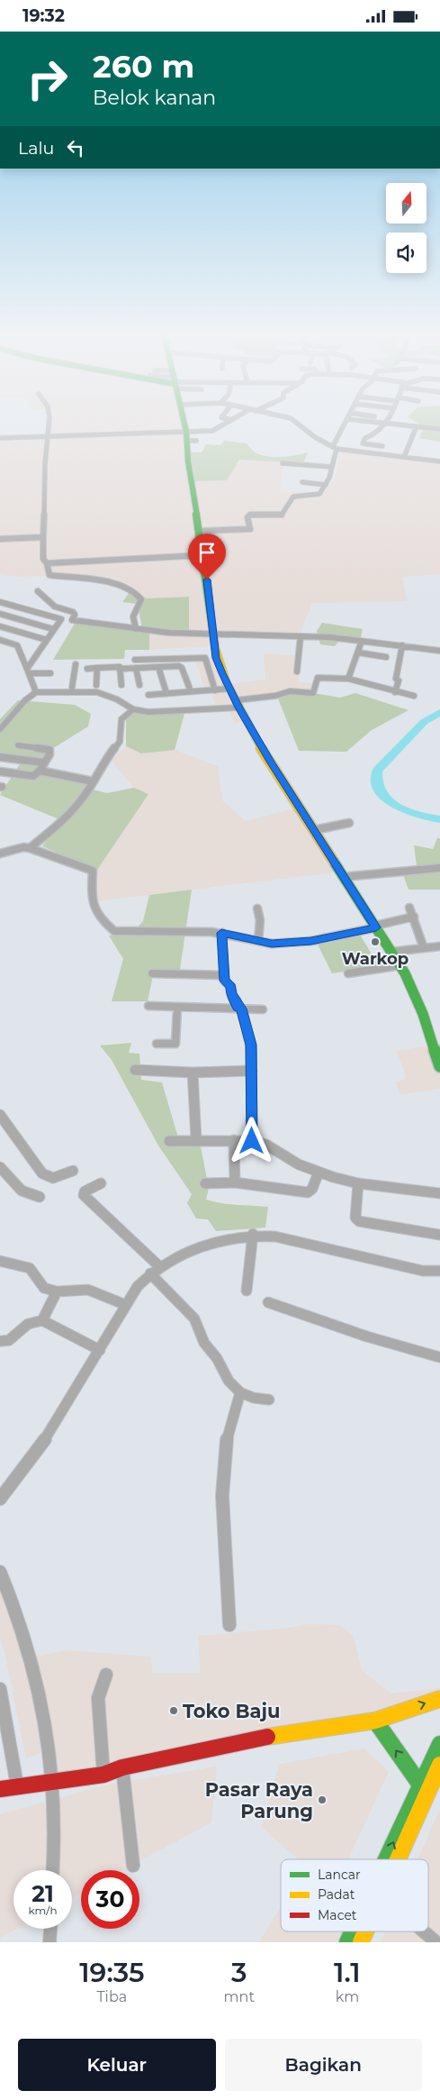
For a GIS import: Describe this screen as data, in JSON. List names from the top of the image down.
{
  "places": ["Warkop", "Toko Baju", "Pasar Raya Parung"],
  "legend": ["Lancar", "Padat", "Macet"],
  "north": "top",
  "page": {
    "status": "19:32",
    "turn": ["260 m", "Belok kanan"],
    "then": "Lalu",
    "speed": "21 km/h",
    "limit": "30",
    "eta": [
      "19:35",
      "Tiba",
      "3",
      "mnt",
      "1.1",
      "km"
    ],
    "buttons": ["Keluar", "Bagikan"]
  }
}
